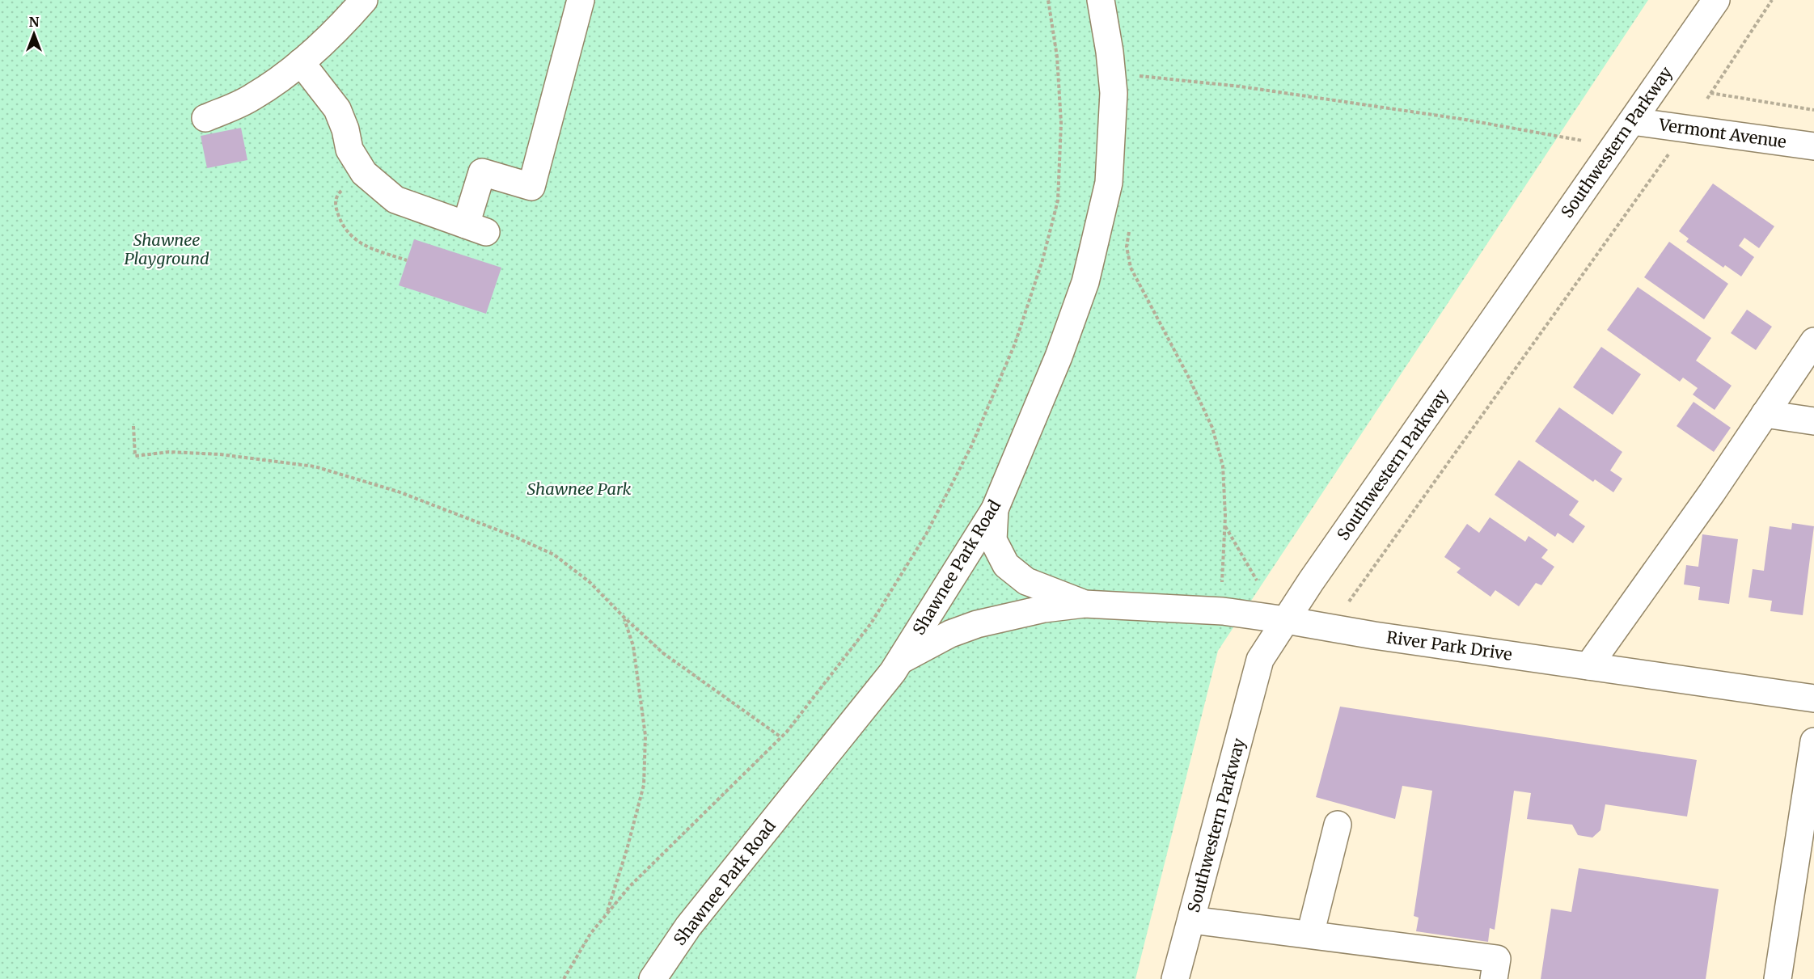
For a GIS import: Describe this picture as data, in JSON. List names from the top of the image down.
{
  "streets": {
    "street": [
      "Vermont Avenue",
      "Southwestern Parkway",
      "Shawnee Park Road",
      "River Park Drive"
    ]
  },
  "crossings": [
    ["Vermont Avenue", "Southwestern Parkway"],
    ["Southwestern Parkway", "River Park Drive"],
    ["Shawnee Park Road", "River Park Drive"]
  ],
  "parks": ["Shawnee Playground", "Shawnee Park"],
  "north": "top"
}
